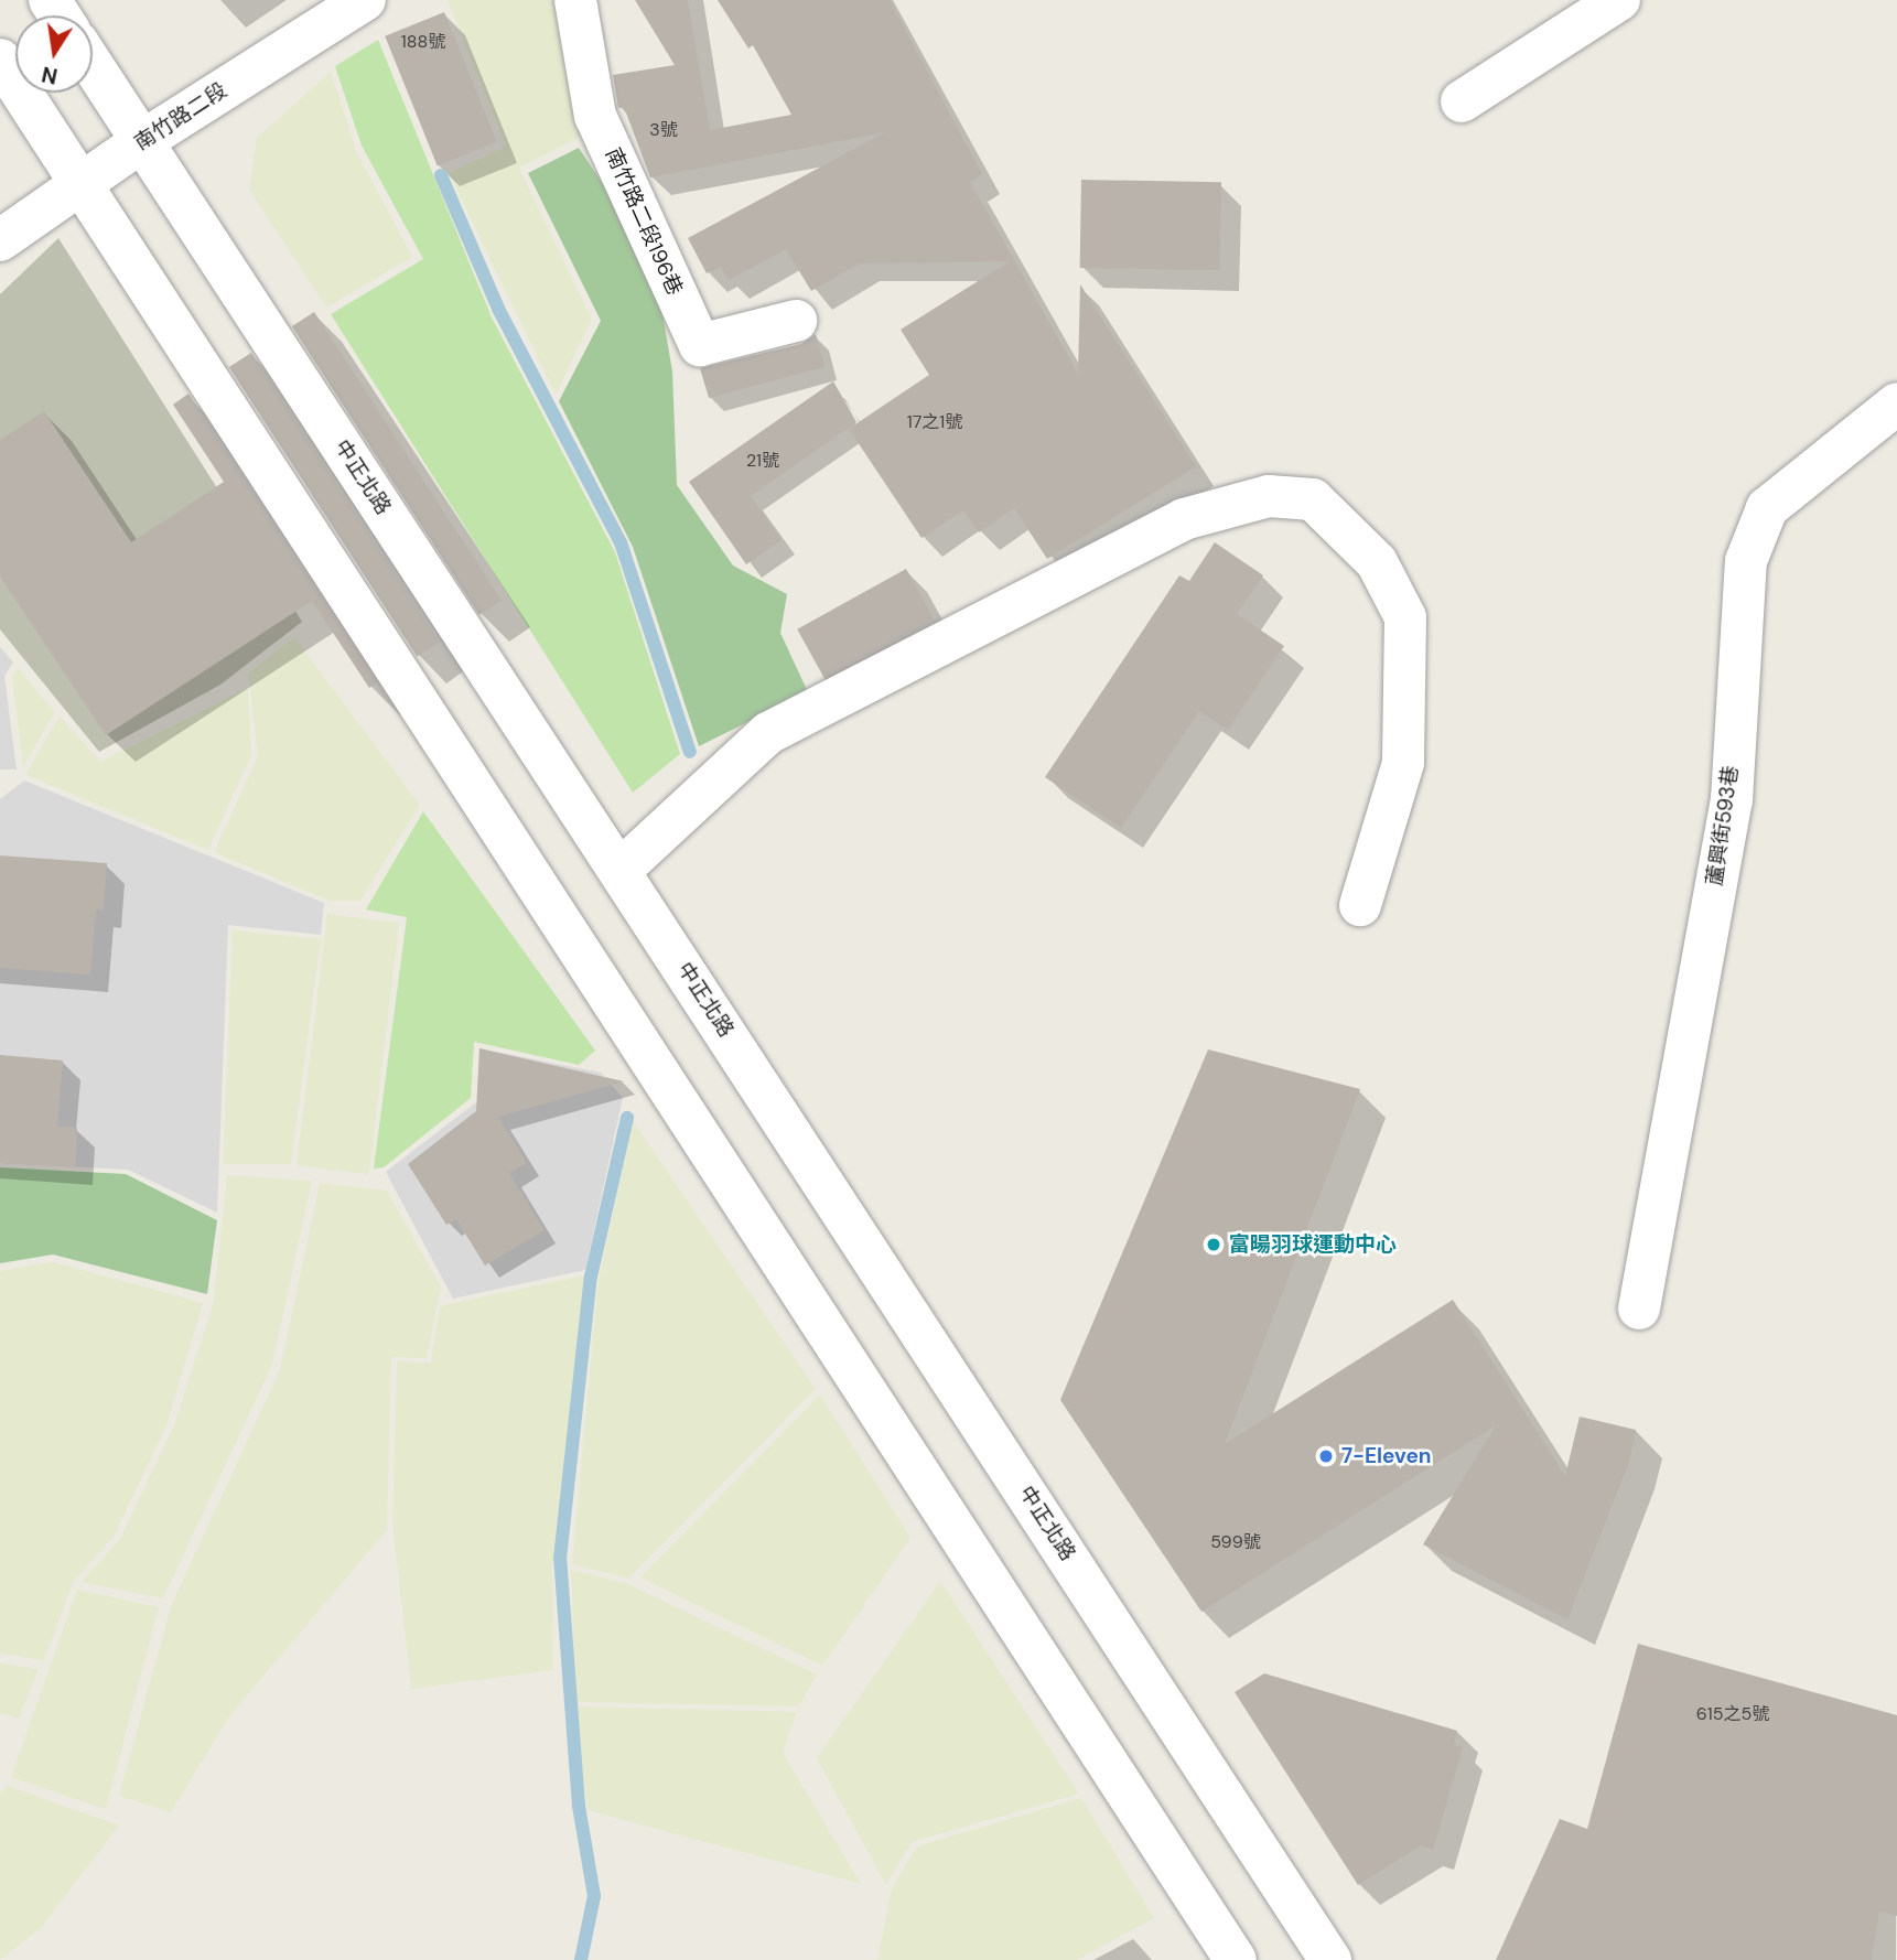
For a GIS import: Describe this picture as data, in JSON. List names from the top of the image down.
{
  "streets": {
    "street": [
      "南竹路二段",
      "南竹路二段196巷",
      "中正北路",
      "蘆興街593巷"
    ]
  },
  "crossings": [
    ["南竹路二段", "中正北路"]
  ],
  "places": ["富暘羽球運動中心", "7-Eleven"],
  "house_numbers": [
    "188號",
    "3號",
    "17之1號",
    "21號",
    "599號",
    "615之5號"
  ],
  "north": "bottom"
}
